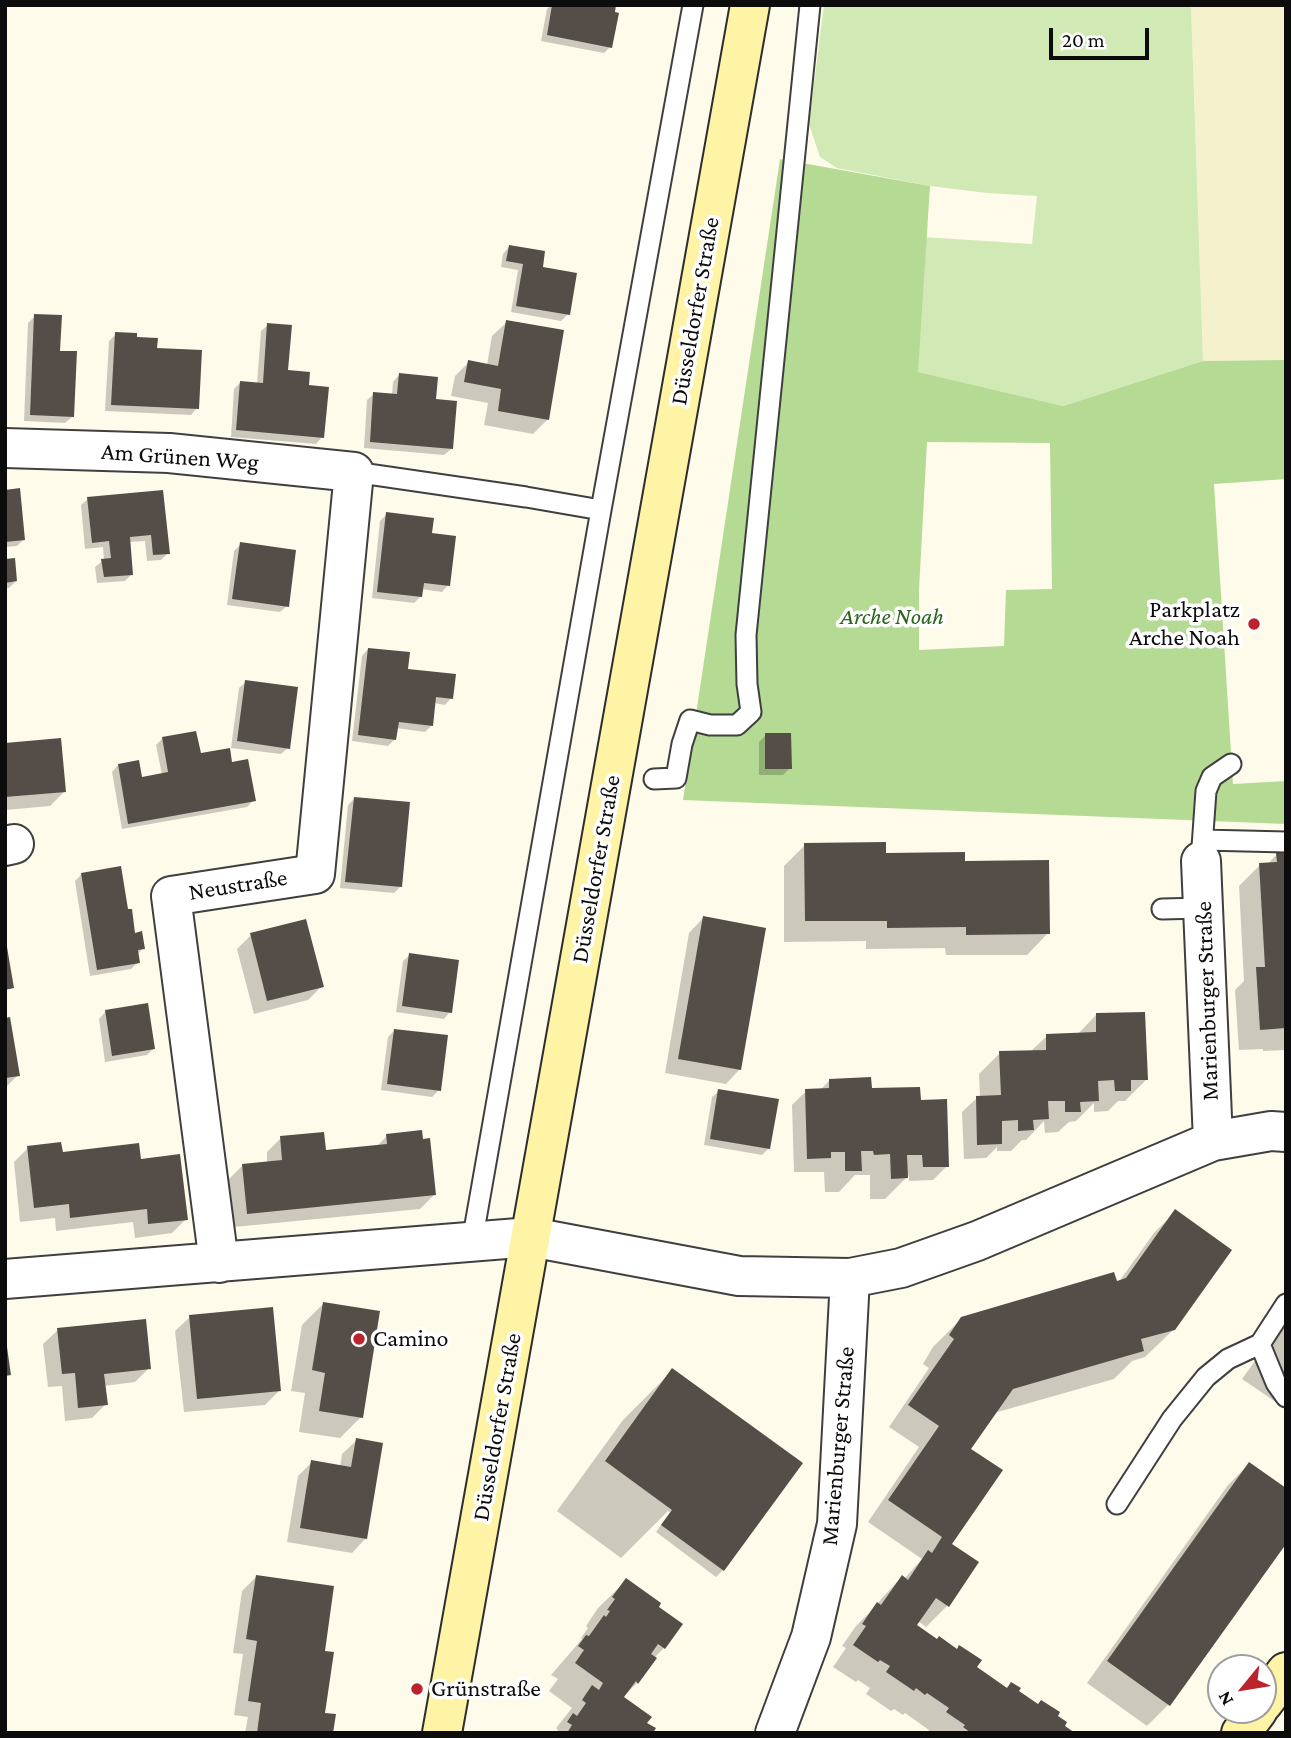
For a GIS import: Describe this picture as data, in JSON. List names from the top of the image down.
{
  "streets": {
    "main road": ["Düsseldorfer Straße"],
    "street": ["Am Grünen Weg", "Neustraße", "Marienburger Straße"]
  },
  "crossings": [
    ["Am Grünen Weg", "Neustraße"]
  ],
  "parks": ["Arche Noah"],
  "places": ["Parkplatz Arche Noah", "Camino", "Grünstraße"],
  "scale_bar": "20 m",
  "north": "bottom left"
}
